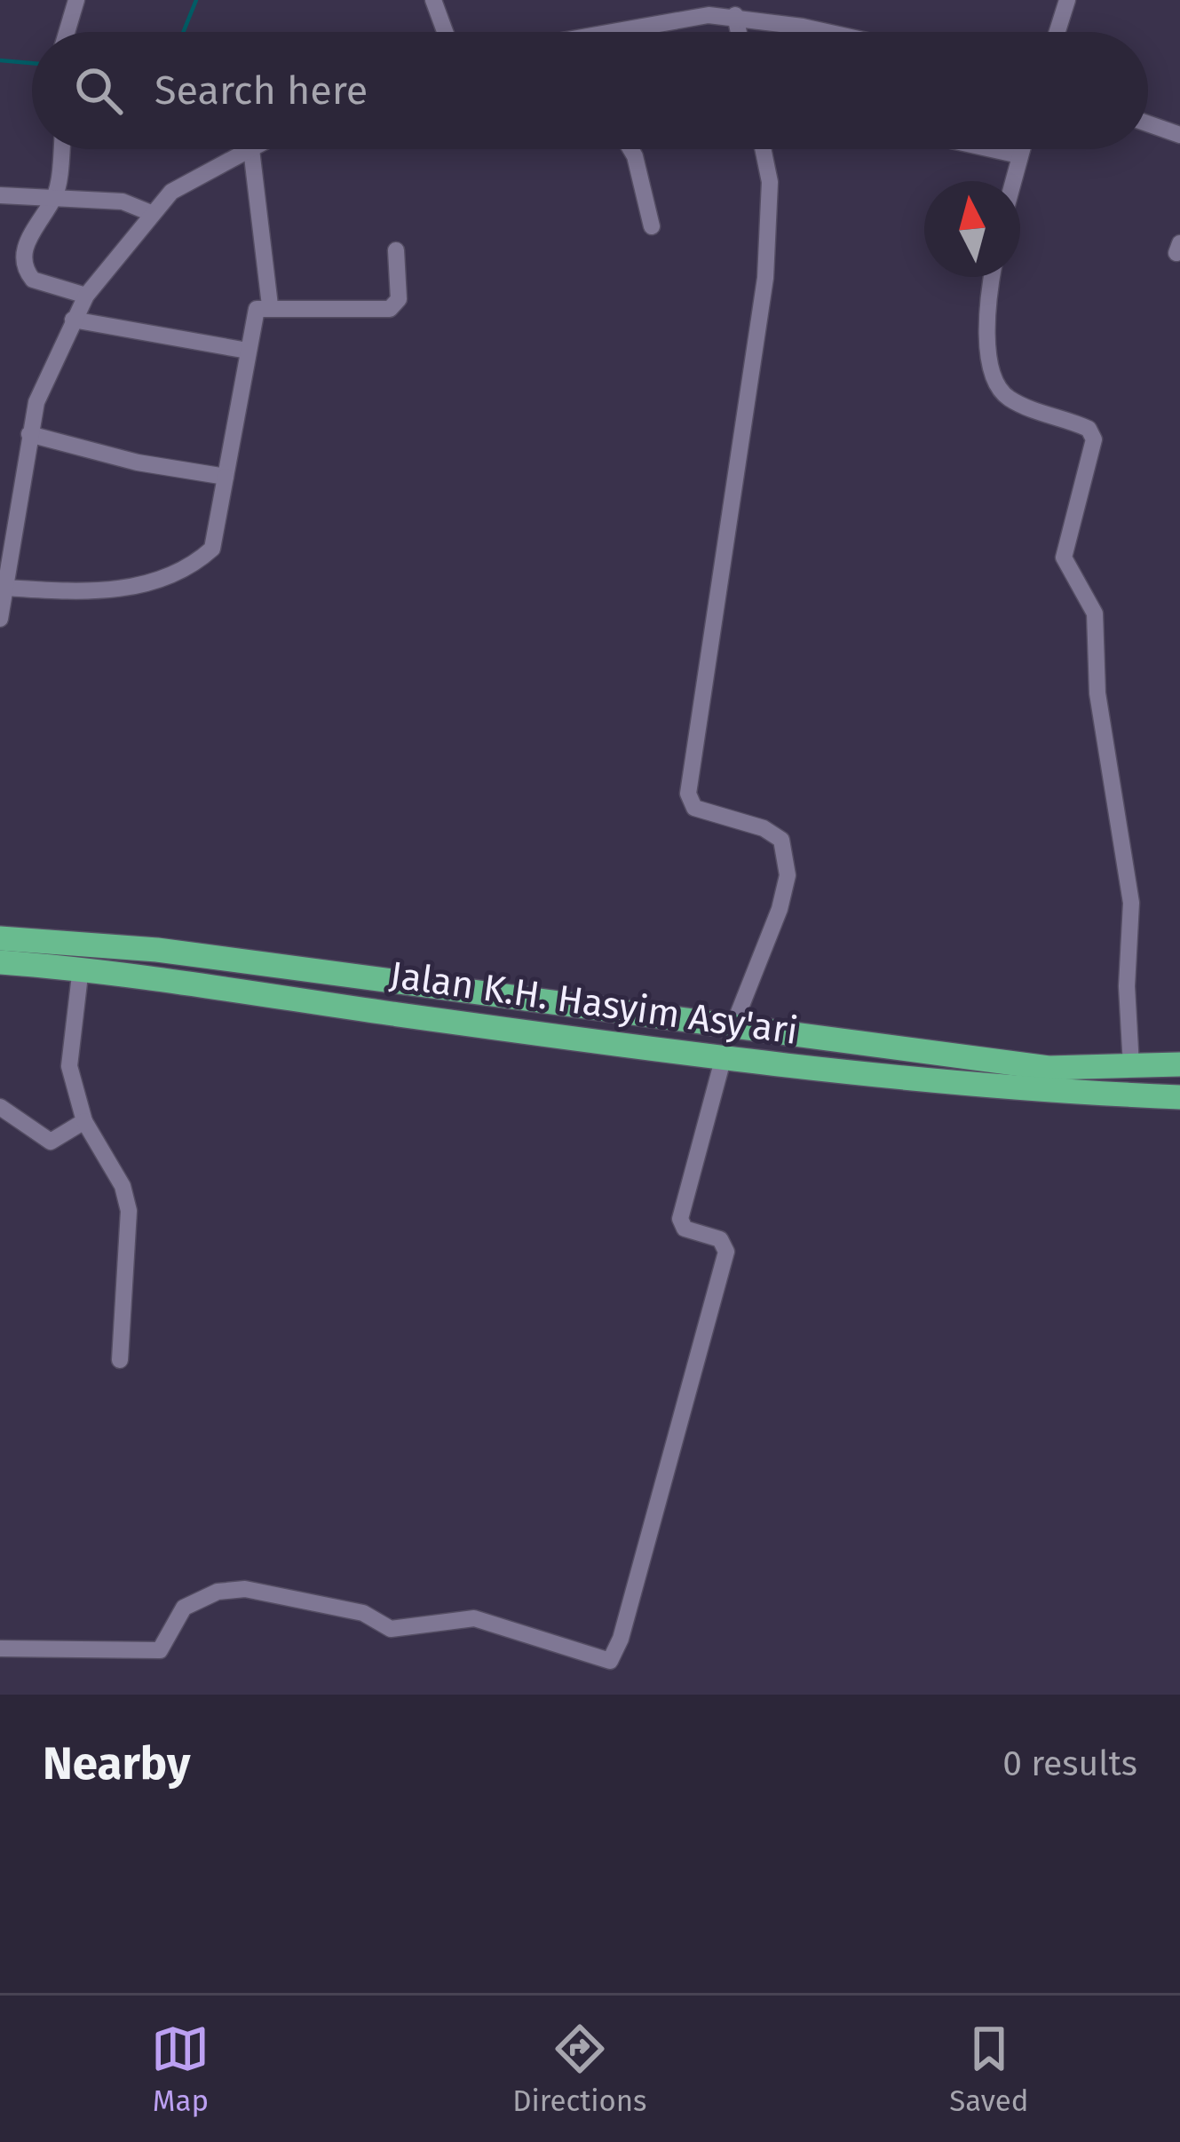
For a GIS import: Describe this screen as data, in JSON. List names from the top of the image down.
{
  "streets": {
    "highway": ["Jalan K.H. Hasyim Asy'ari"]
  },
  "north": "top",
  "page": {
    "search": "Search here",
    "heading": ["Nearby", "0 results"],
    "nav": ["Map", "Directions", "Saved"]
  }
}
